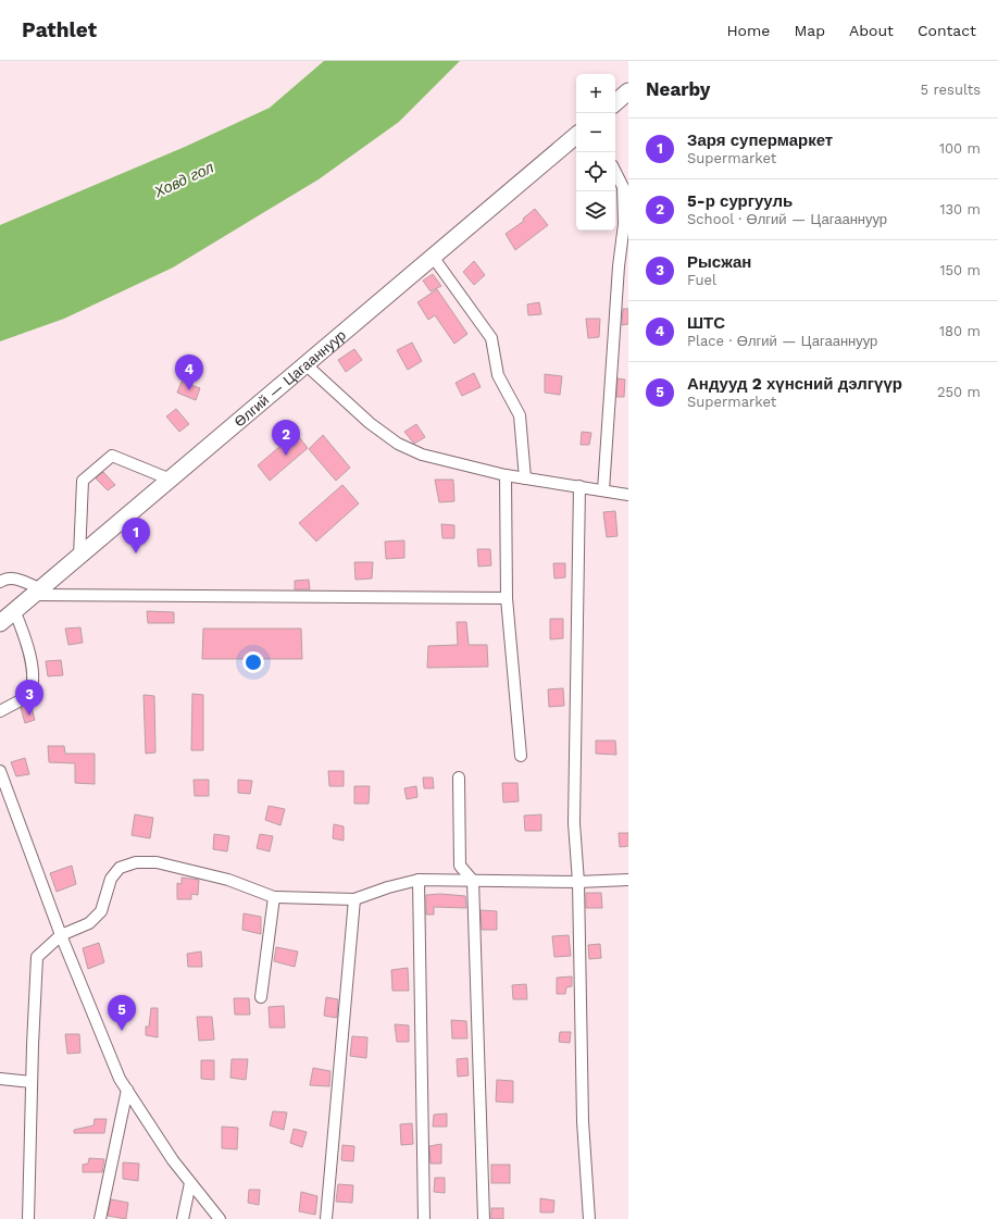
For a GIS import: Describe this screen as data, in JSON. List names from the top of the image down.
{
  "streets": {
    "highway": ["Өлгий — Цагааннуур"]
  },
  "water": ["Ховд гол"],
  "page": {
    "header": "Pathlet",
    "nav": [
      "Home",
      "Map",
      "About",
      "Contact"
    ],
    "heading": ["Nearby", "5 results"],
    "map_buttons": ["+", "−"],
    "list": [
      {
        "mark": "1",
        "name": "Заря супермаркет",
        "note": "Supermarket",
        "value": "100 m"
      },
      {
        "mark": "2",
        "name": "5-р сургууль",
        "note": "School · Өлгий — Цагааннуур",
        "value": "130 m"
      },
      {
        "mark": "3",
        "name": "Рысжан",
        "note": "Fuel",
        "value": "150 m"
      },
      {
        "mark": "4",
        "name": "ШТС",
        "note": "Place · Өлгий — Цагааннуур",
        "value": "180 m"
      },
      {
        "mark": "5",
        "name": "Андууд 2 хүнсний дэлгүүр",
        "note": "Supermarket",
        "value": "250 m"
      }
    ],
    "pins": [
      "4",
      "2",
      "1",
      "3",
      "5"
    ]
  }
}
